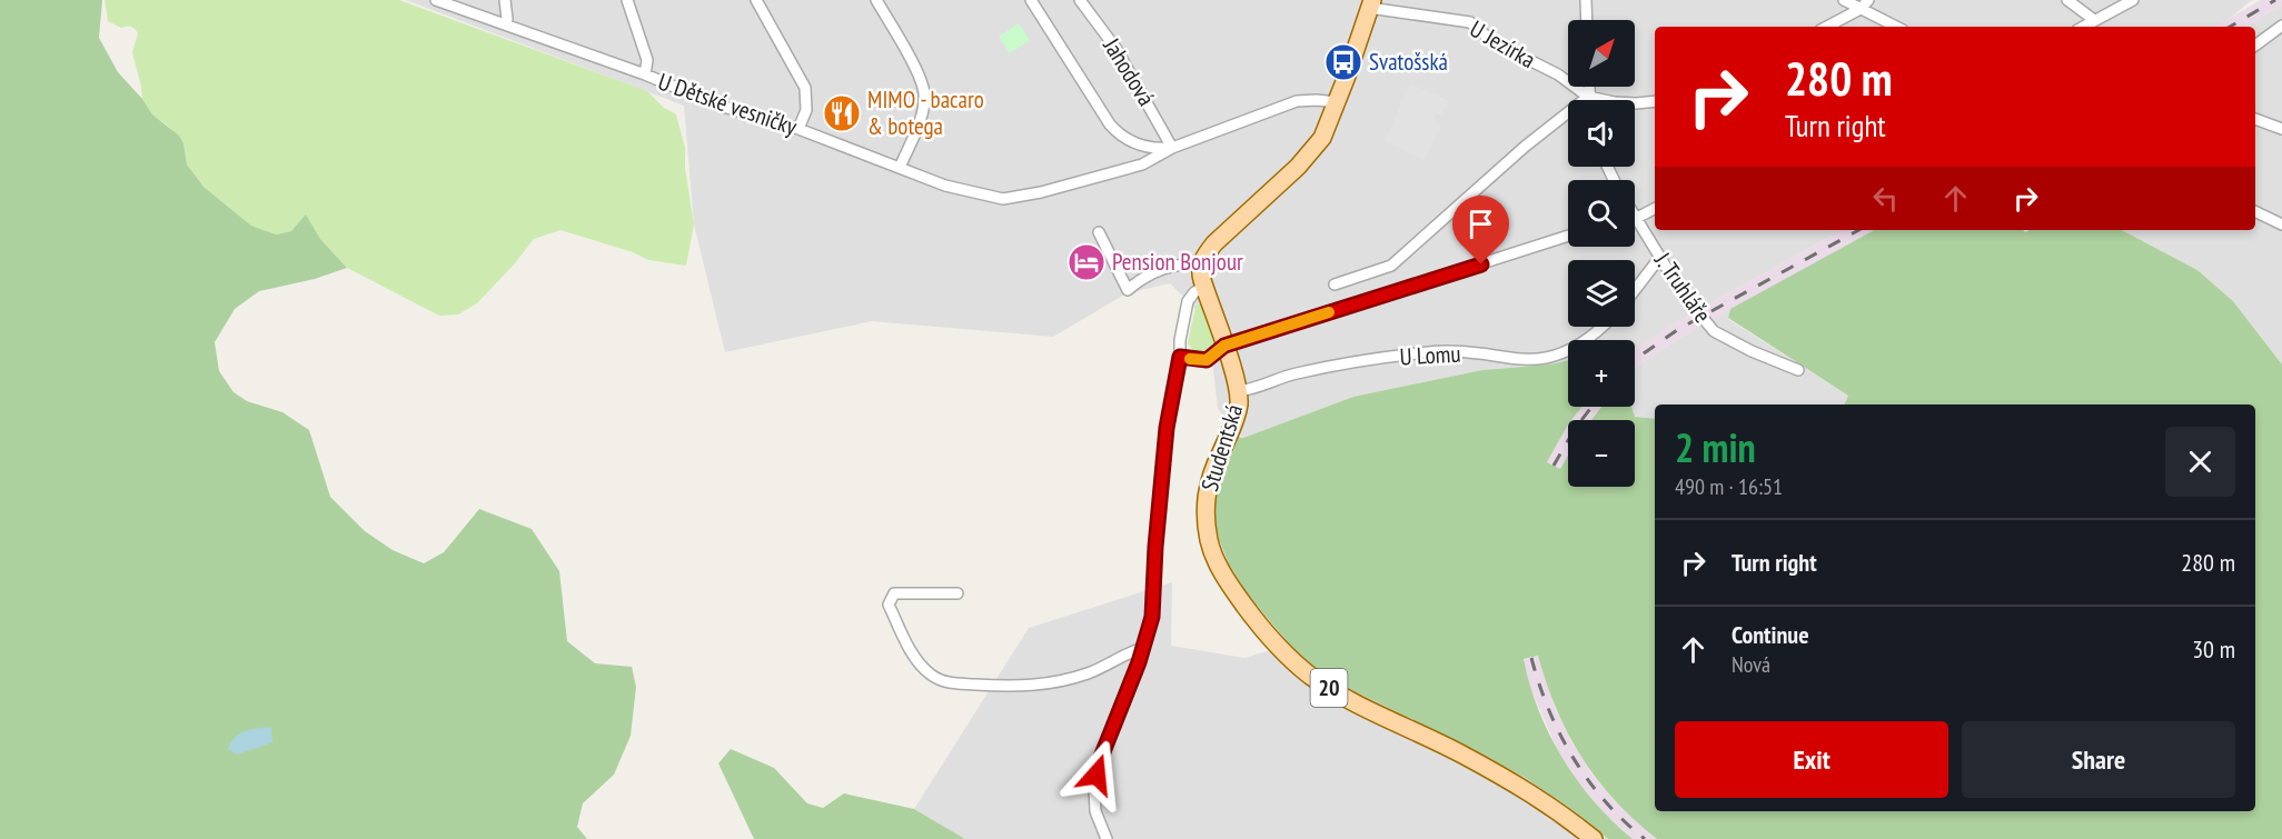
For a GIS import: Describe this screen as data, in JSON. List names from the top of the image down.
{
  "streets": {
    "main road": ["Studentská", "20"],
    "street": [
      "U Jezírka",
      "Jahodová",
      "U Dětské vesničky",
      "J. Truhláře",
      "U Lomu"
    ]
  },
  "crossings": [
    ["Jahodová", "U Dětské vesničky"],
    ["U Lomu", "Studentská"]
  ],
  "places": {
    "bus stop": ["Svatošská"],
    "restaurant": ["MIMO - bacaro & botega"],
    "hotel": ["Pension Bonjour"]
  },
  "north": "top right",
  "page": {
    "map_buttons": ["+", "−"],
    "turn": ["280 m", "Turn right"],
    "heading": ["2 min", "490 m · 16:51"],
    "list": [
      {
        "name": "Turn right",
        "value": "280 m"
      },
      {
        "name": "Continue",
        "note": "Nová",
        "value": "30 m"
      }
    ],
    "buttons": ["Exit", "Share"]
  }
}
